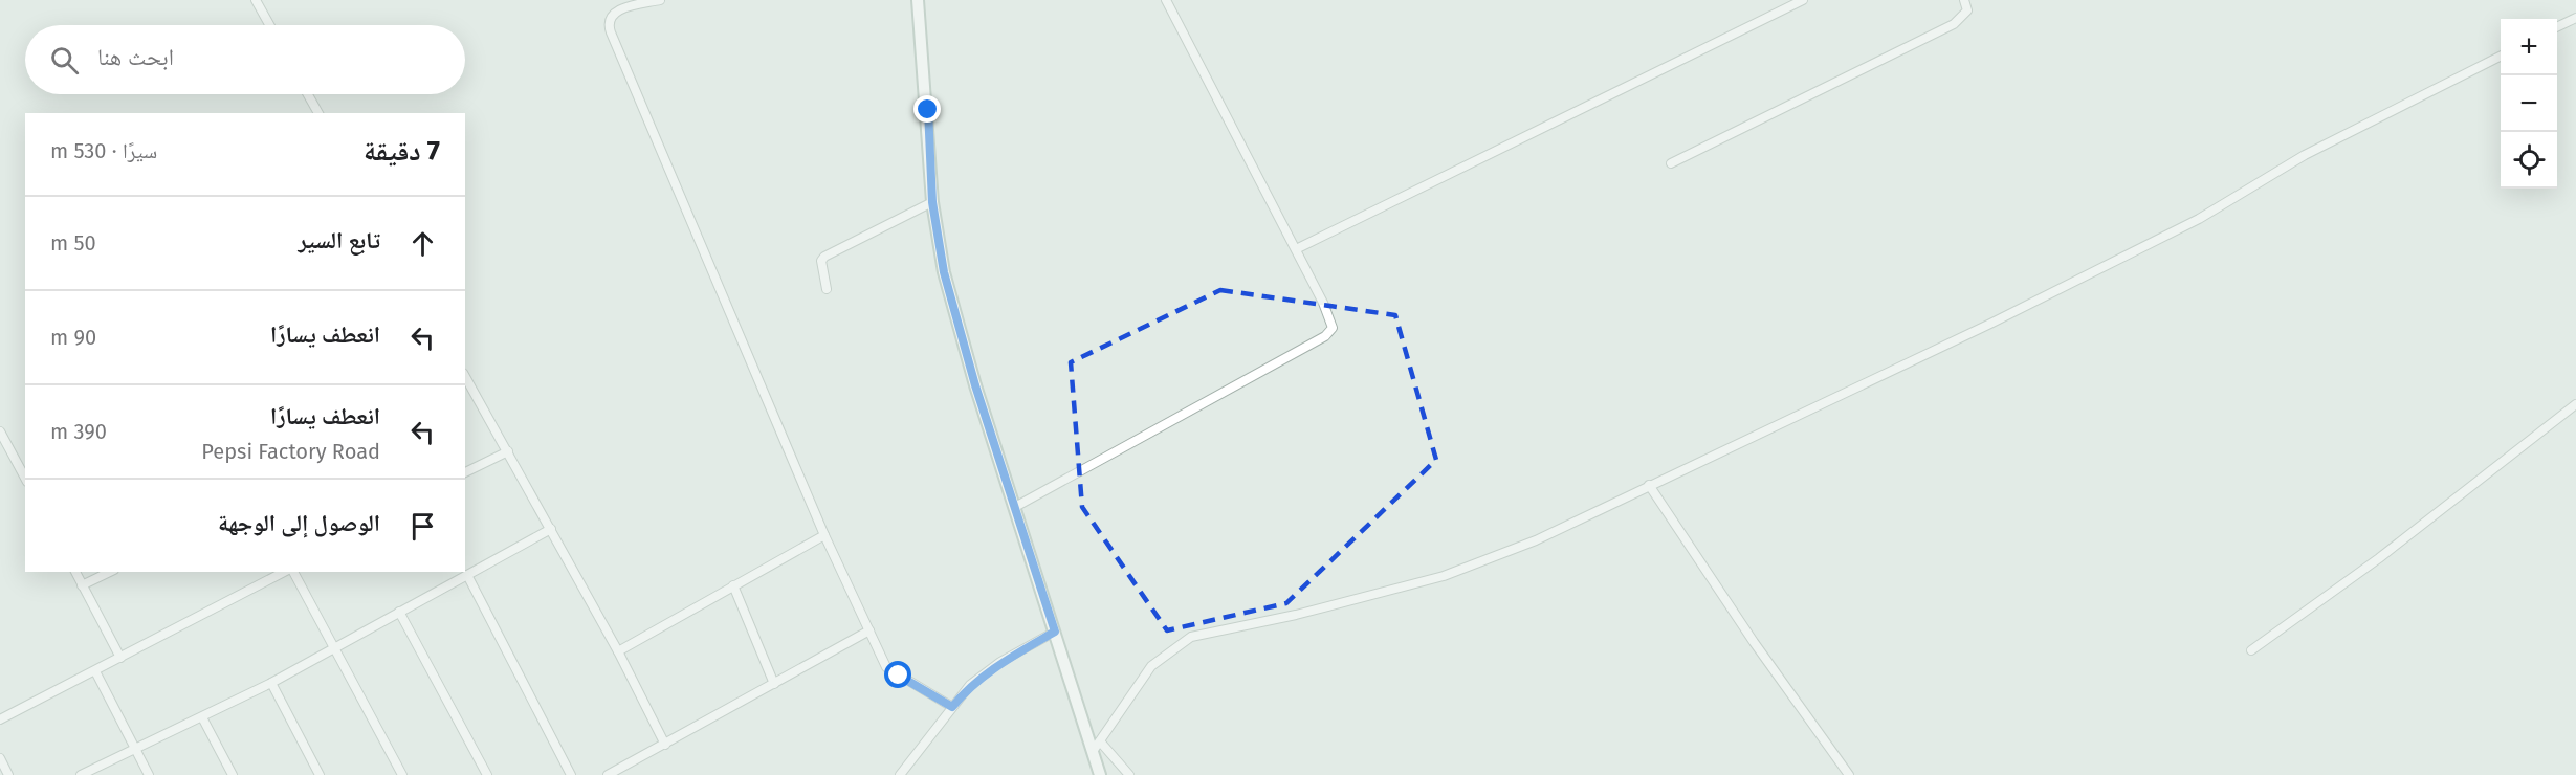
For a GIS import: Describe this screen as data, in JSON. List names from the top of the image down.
{
  "page": {
    "map_buttons": ["+", "−"],
    "search": "ابحث هنا",
    "heading": ["7 دقيقة", "سيرًا · 530 m"],
    "list": [
      ["تابع السير", "50 m"],
      ["انعطف يسارًا", "90 m"],
      ["انعطف يسارًا", "Pepsi Factory Road", "390 m"],
      "الوصول إلى الوجهة"
    ]
  }
}
